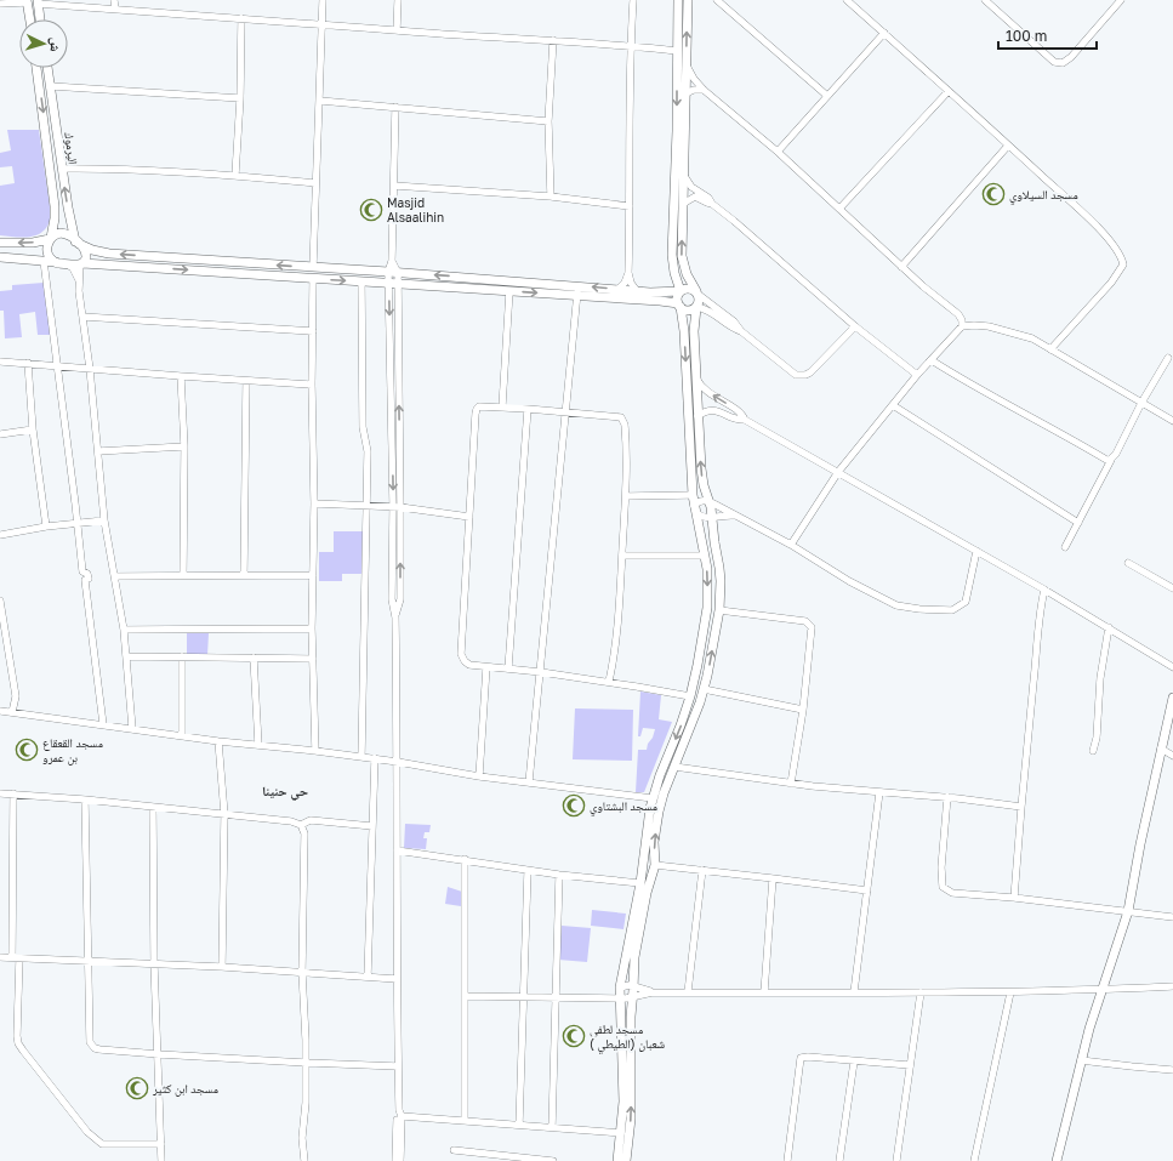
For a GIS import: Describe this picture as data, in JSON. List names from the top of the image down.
{
  "streets": {
    "street": ["اليرموك"]
  },
  "districts": ["حي حنينا"],
  "places": {
    "mosque": [
      "مسجد السيلاوي",
      "Masjid Alsaalihin",
      "مسجد القعقاع بن عمرو",
      "مسجد البشتاوي",
      "مسجد لطفي شعبان (الطيطي )",
      "مسجد ابن كثير"
    ]
  },
  "scale_bar": "100 m",
  "north": "right"
}
